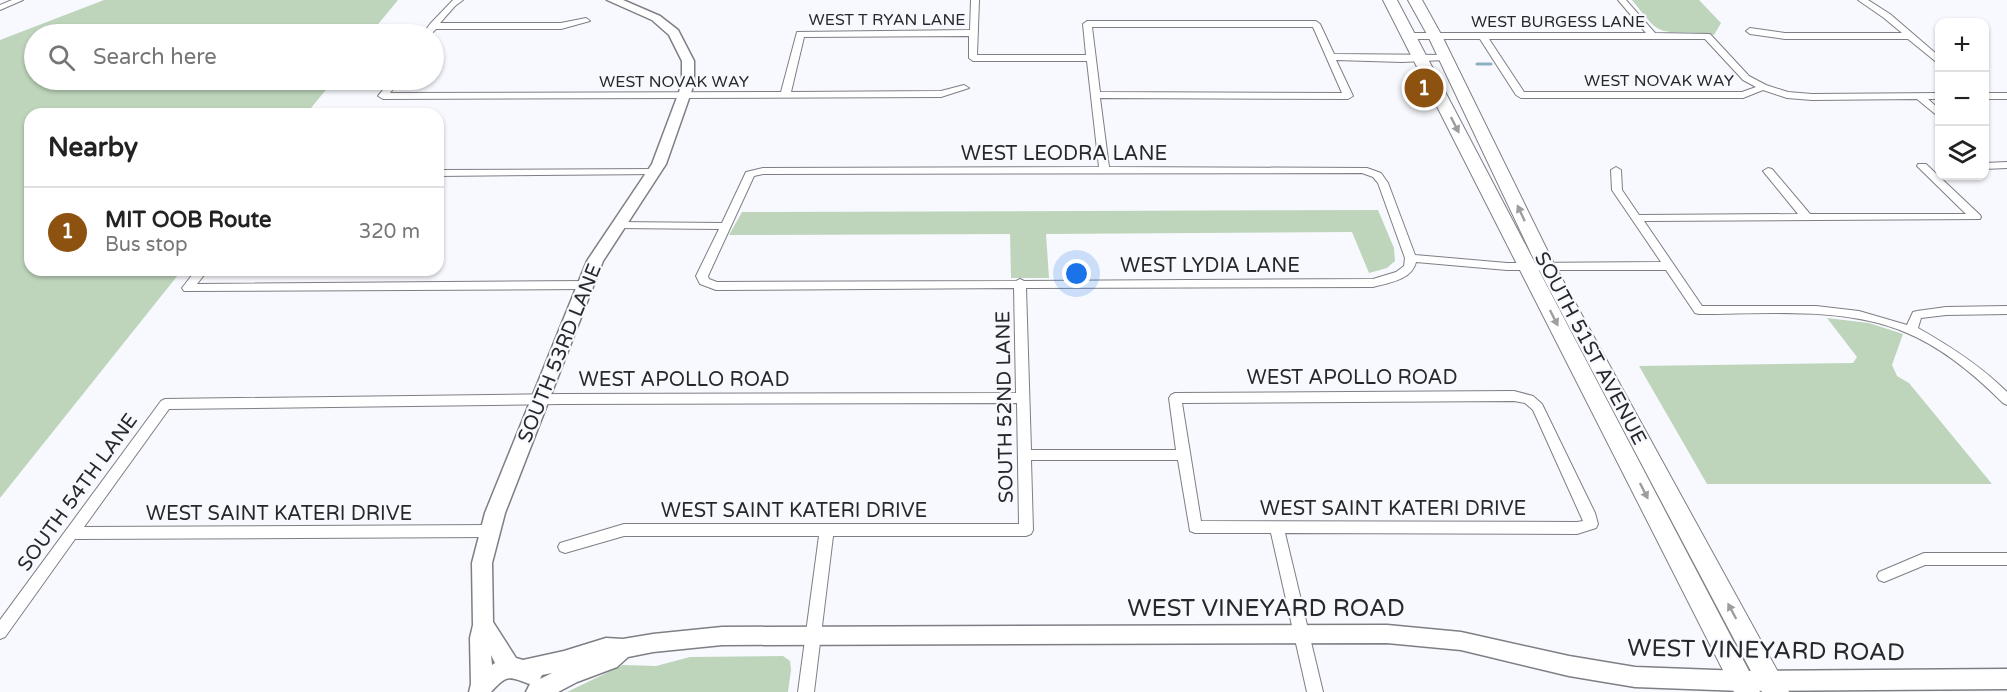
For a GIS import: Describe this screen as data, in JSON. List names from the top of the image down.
{
  "streets": {
    "main road": ["SOUTH 51ST AVENUE"],
    "street": [
      "WEST T RYAN LANE",
      "WEST BURGESS LANE",
      "WEST NOVAK WAY",
      "WEST LEODRA LANE",
      "WEST LYDIA LANE",
      "SOUTH 53RD LANE",
      "WEST APOLLO ROAD",
      "SOUTH 52ND LANE",
      "SOUTH 54TH LANE",
      "WEST SAINT KATERI DRIVE",
      "WEST VINEYARD ROAD"
    ]
  },
  "crossings": [
    ["WEST T RYAN LANE", "WEST NOVAK WAY"],
    ["WEST BURGESS LANE", "WEST NOVAK WAY"],
    ["WEST BURGESS LANE", "SOUTH 51ST AVENUE"],
    ["WEST NOVAK WAY", "SOUTH 53RD LANE"],
    ["WEST LEODRA LANE", "WEST LYDIA LANE"],
    ["WEST LYDIA LANE", "SOUTH 52ND LANE"],
    ["SOUTH 51ST AVENUE", "WEST VINEYARD ROAD"],
    ["SOUTH 53RD LANE", "WEST APOLLO ROAD"],
    ["SOUTH 53RD LANE", "WEST SAINT KATERI DRIVE"],
    ["SOUTH 53RD LANE", "WEST VINEYARD ROAD"],
    ["WEST APOLLO ROAD", "SOUTH 52ND LANE"],
    ["WEST APOLLO ROAD", "SOUTH 54TH LANE"],
    ["WEST APOLLO ROAD", "WEST SAINT KATERI DRIVE"],
    ["SOUTH 52ND LANE", "WEST SAINT KATERI DRIVE"],
    ["SOUTH 54TH LANE", "WEST SAINT KATERI DRIVE"]
  ],
  "page": {
    "map_buttons": ["+", "−"],
    "search": "Search here",
    "pins": "1",
    "heading": "Nearby",
    "list": [
      {
        "mark": "1",
        "name": "MIT OOB Route",
        "note": "Bus stop",
        "value": "320 m"
      }
    ]
  }
}
